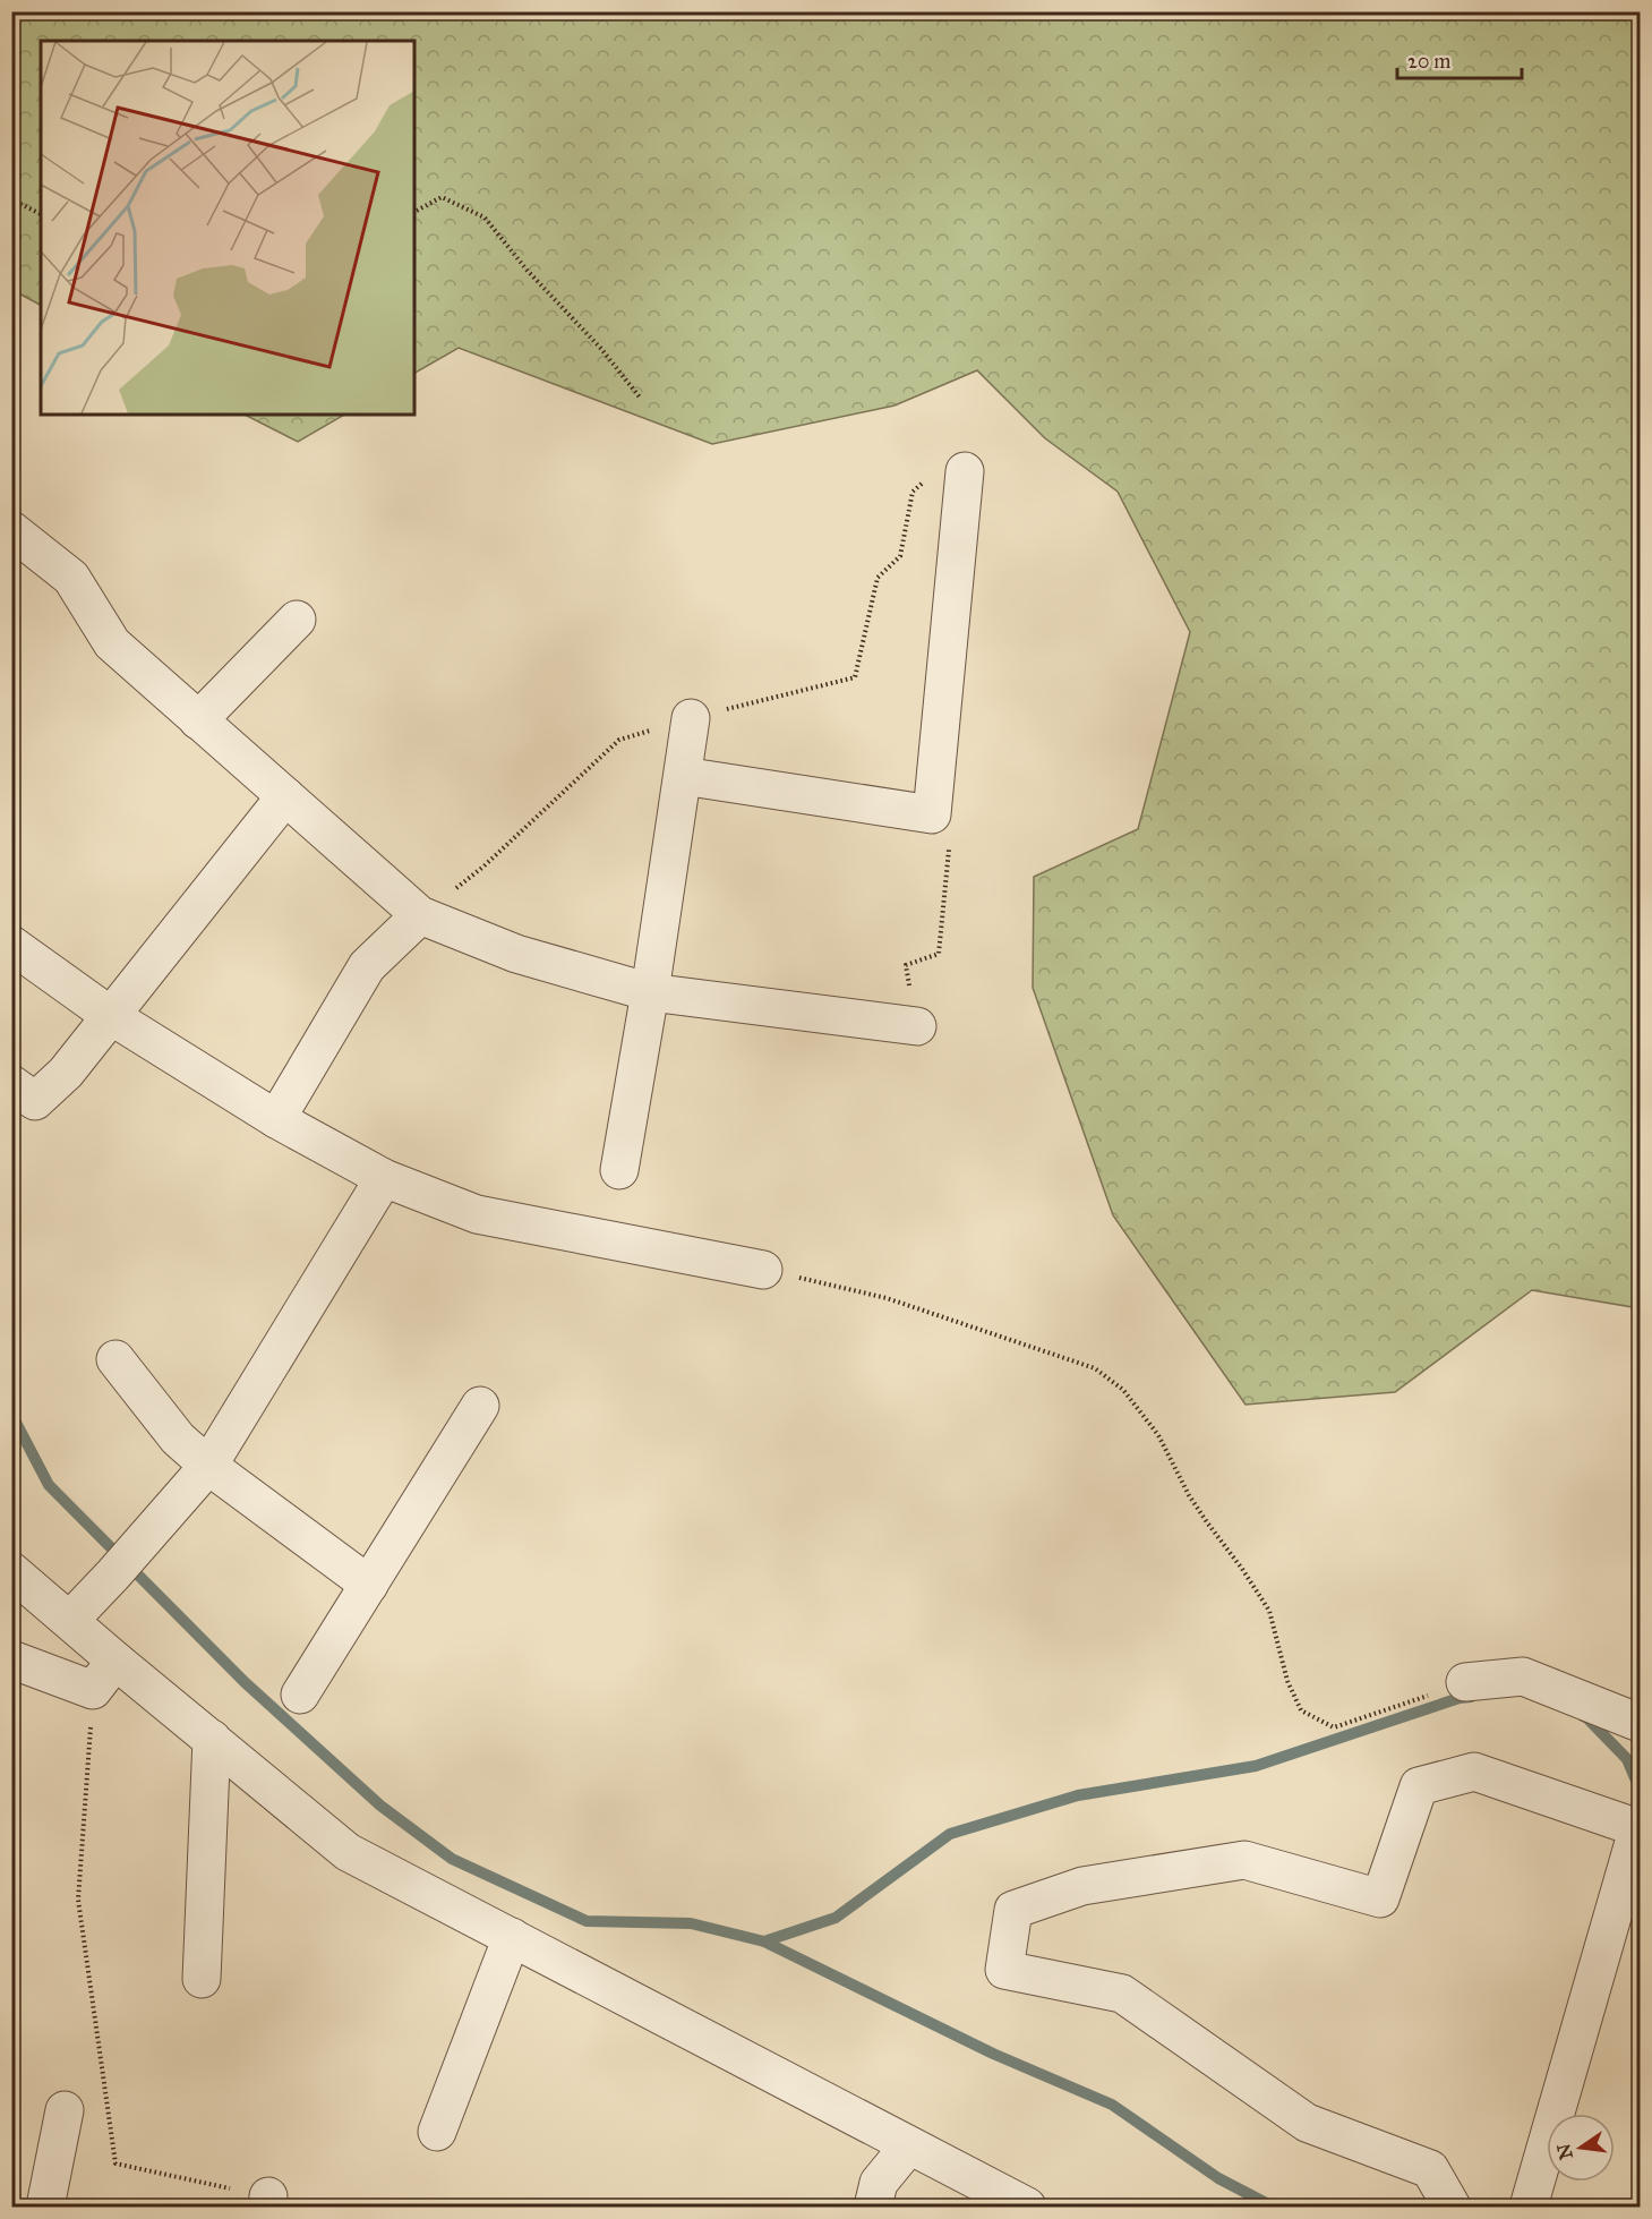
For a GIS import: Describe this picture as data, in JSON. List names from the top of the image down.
{
  "scale_bar": "20 m",
  "north": "left"
}
